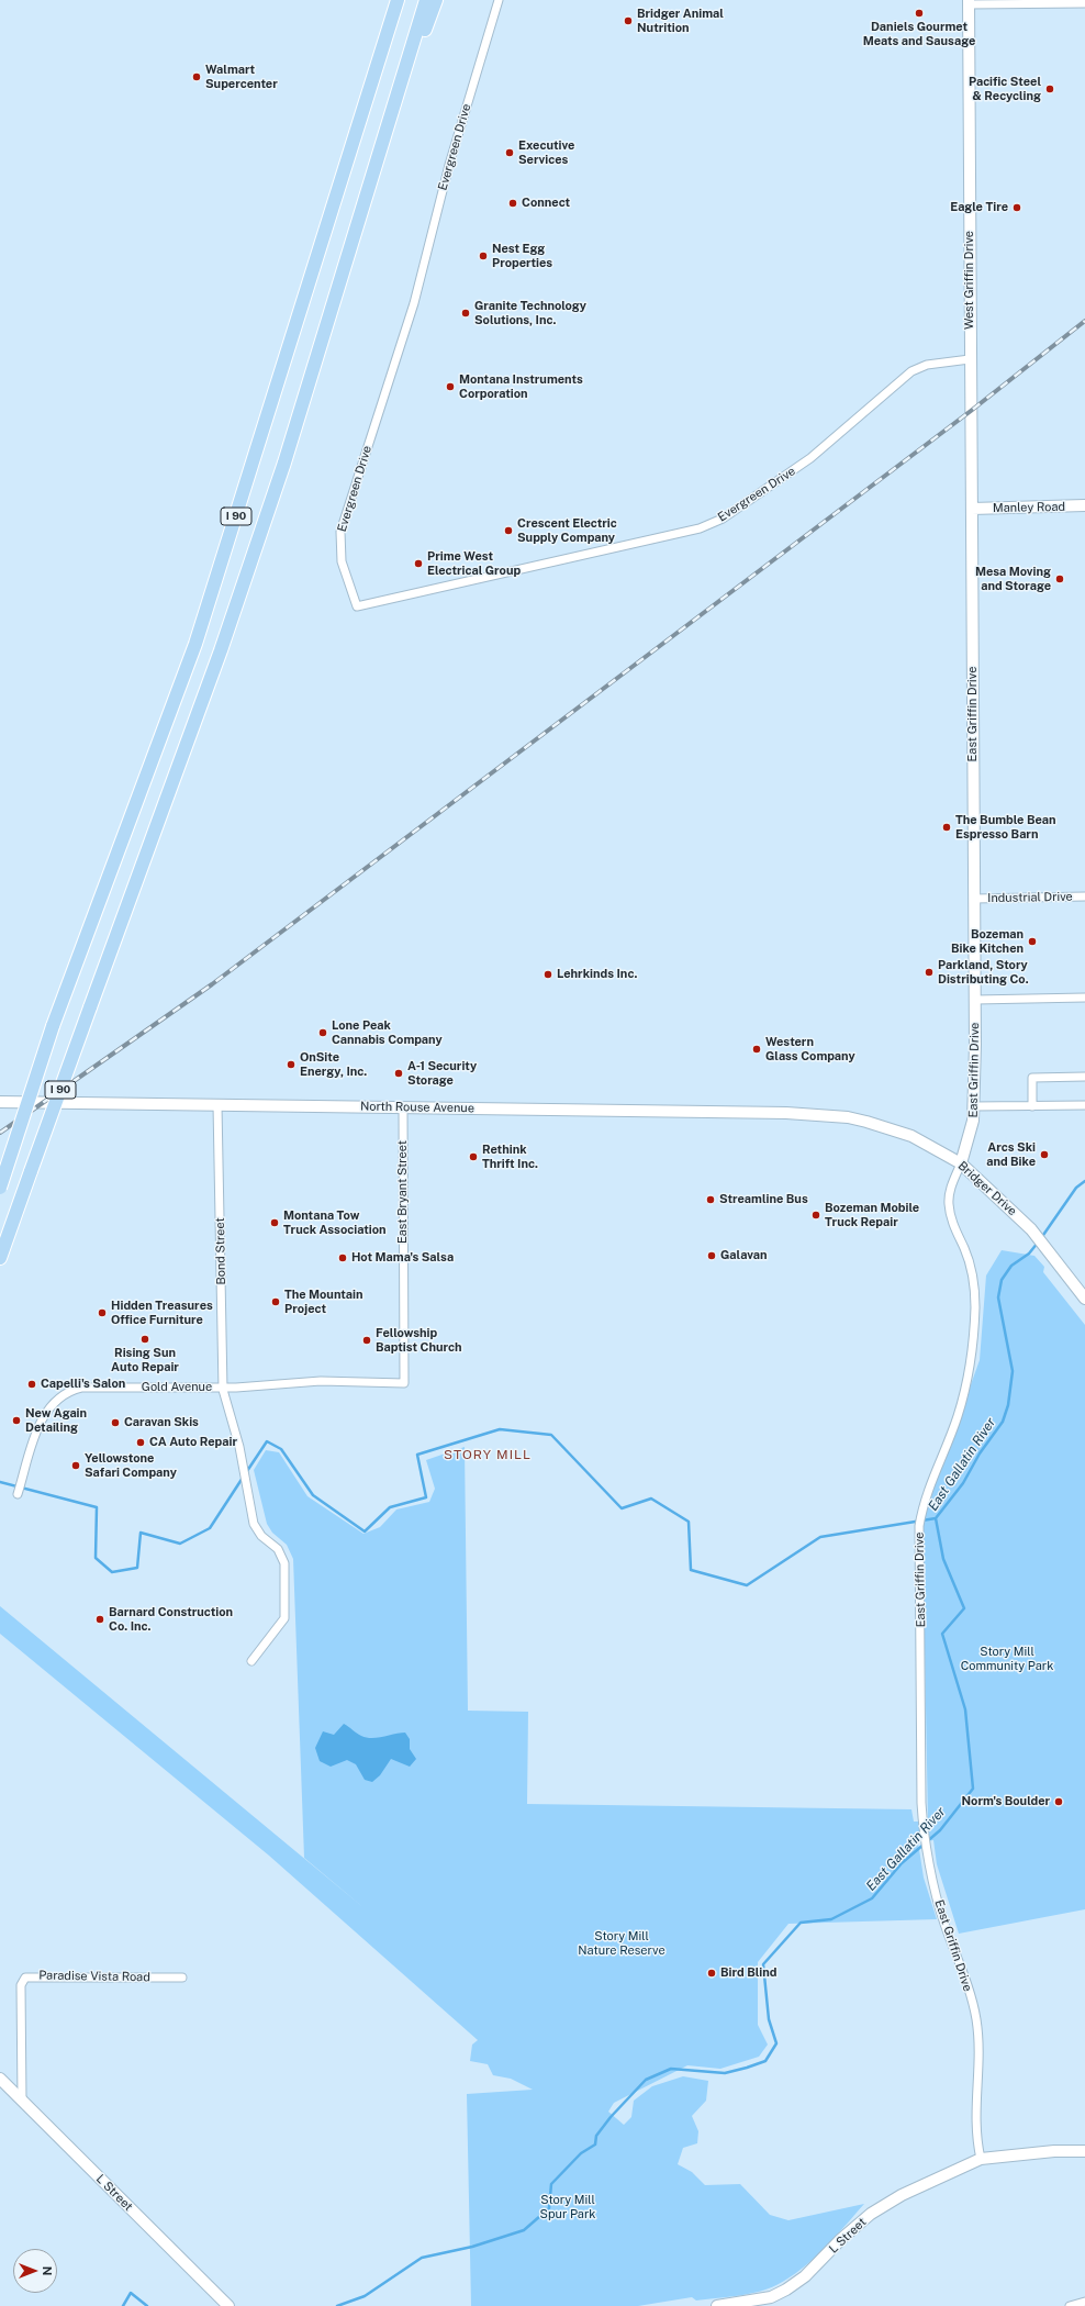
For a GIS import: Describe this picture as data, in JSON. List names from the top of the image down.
{
  "streets": {
    "highway": ["I 90"],
    "main road": [
      "West Griffin Drive",
      "Manley Road",
      "East Griffin Drive",
      "North Rouse Avenue",
      "Bridger Drive",
      "L Street"
    ],
    "street": [
      "Evergreen Drive",
      "Industrial Drive",
      "East Bryant Street",
      "Bond Street",
      "Gold Avenue",
      "Paradise Vista Road"
    ]
  },
  "crossings": [
    ["Evergreen Drive", "West Griffin Drive"],
    ["West Griffin Drive", "Manley Road"],
    ["West Griffin Drive", "East Griffin Drive"],
    ["Manley Road", "East Griffin Drive"],
    ["East Griffin Drive", "Industrial Drive"],
    ["East Griffin Drive", "Bridger Drive"],
    ["East Griffin Drive", "L Street"],
    ["North Rouse Avenue", "Bridger Drive"],
    ["North Rouse Avenue", "East Bryant Street"],
    ["North Rouse Avenue", "Bond Street"],
    ["East Bryant Street", "Gold Avenue"],
    ["Bond Street", "Gold Avenue"],
    ["Paradise Vista Road", "L Street"]
  ],
  "districts": ["STORY MILL"],
  "water": ["East Gallatin River"],
  "parks": ["Story Mill Community Park", "Story Mill Nature Reserve", "Story Mill Spur Park"],
  "places": [
    "Daniels Gourmet Meats and Sausage",
    "Bridger Animal Nutrition",
    "Walmart Supercenter",
    "Pacific Steel & Recycling",
    "Executive Services",
    "Connect",
    "Eagle Tire",
    "Nest Egg Properties",
    "Granite Technology Solutions, Inc.",
    "Montana Instruments Corporation",
    "Crescent Electric Supply Company",
    "Prime West Electrical Group",
    "Mesa Moving and Storage",
    "The Bumble Bean Espresso Barn",
    "Bozeman Bike Kitchen",
    "Parkland, Story Distributing Co.",
    "Lehrkinds Inc.",
    "Lone Peak Cannabis Company",
    "Western Glass Company",
    "OnSite Energy, Inc.",
    "A-1 Security Storage",
    "Arcs Ski and Bike",
    "Rethink Thrift Inc.",
    "Streamline Bus",
    "Bozeman Mobile Truck Repair",
    "Montana Tow Truck Association",
    "Galavan",
    "Hot Mama's Salsa",
    "The Mountain Project",
    "Hidden Treasures Office Furniture",
    "Rising Sun Auto Repair",
    "Fellowship Baptist Church",
    "Capelli's Salon",
    "New Again Detailing",
    "Caravan Skis",
    "CA Auto Repair",
    "Yellowstone Safari Company",
    "Barnard Construction Co. Inc.",
    "Norm's Boulder",
    "Bird Blind"
  ],
  "north": "right"
}
